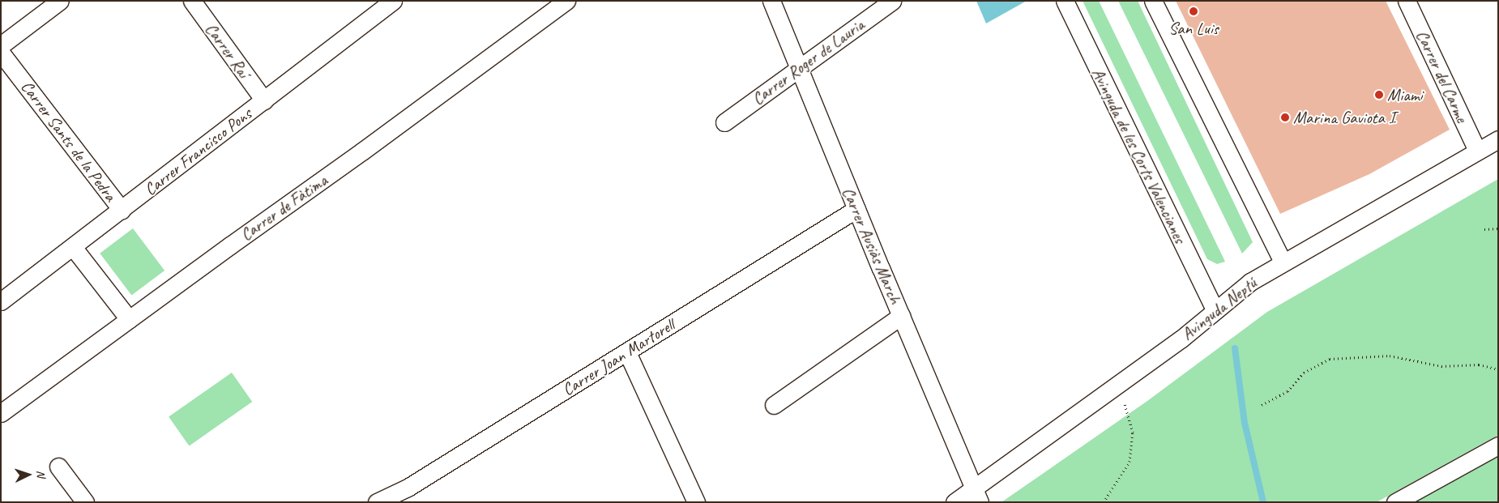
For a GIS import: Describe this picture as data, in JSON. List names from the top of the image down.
{
  "streets": {
    "street": [
      "Carrer Raí",
      "Carrer Roger de Lauria",
      "Carrer del Carme",
      "Carrer Sants de la Pedra",
      "Carrer Francisco Pons",
      "Avinguda de les Corts Valencianes",
      "Carrer de Fàtima",
      "Carrer Ausiàs March",
      "Avinguda Neptú",
      "Carrer Joan Martorell"
    ]
  },
  "crossings": [
    ["Carrer Raí", "Carrer Francisco Pons"],
    ["Carrer Roger de Lauria", "Carrer Ausiàs March"],
    ["Carrer del Carme", "Avinguda Neptú"],
    ["Carrer Sants de la Pedra", "Carrer Francisco Pons"],
    ["Avinguda de les Corts Valencianes", "Avinguda Neptú"],
    ["Carrer Ausiàs March", "Avinguda Neptú"],
    ["Carrer Ausiàs March", "Carrer Joan Martorell"]
  ],
  "places": ["San Luis", "Miami", "Marina Gaviota I"],
  "north": "right"
}
